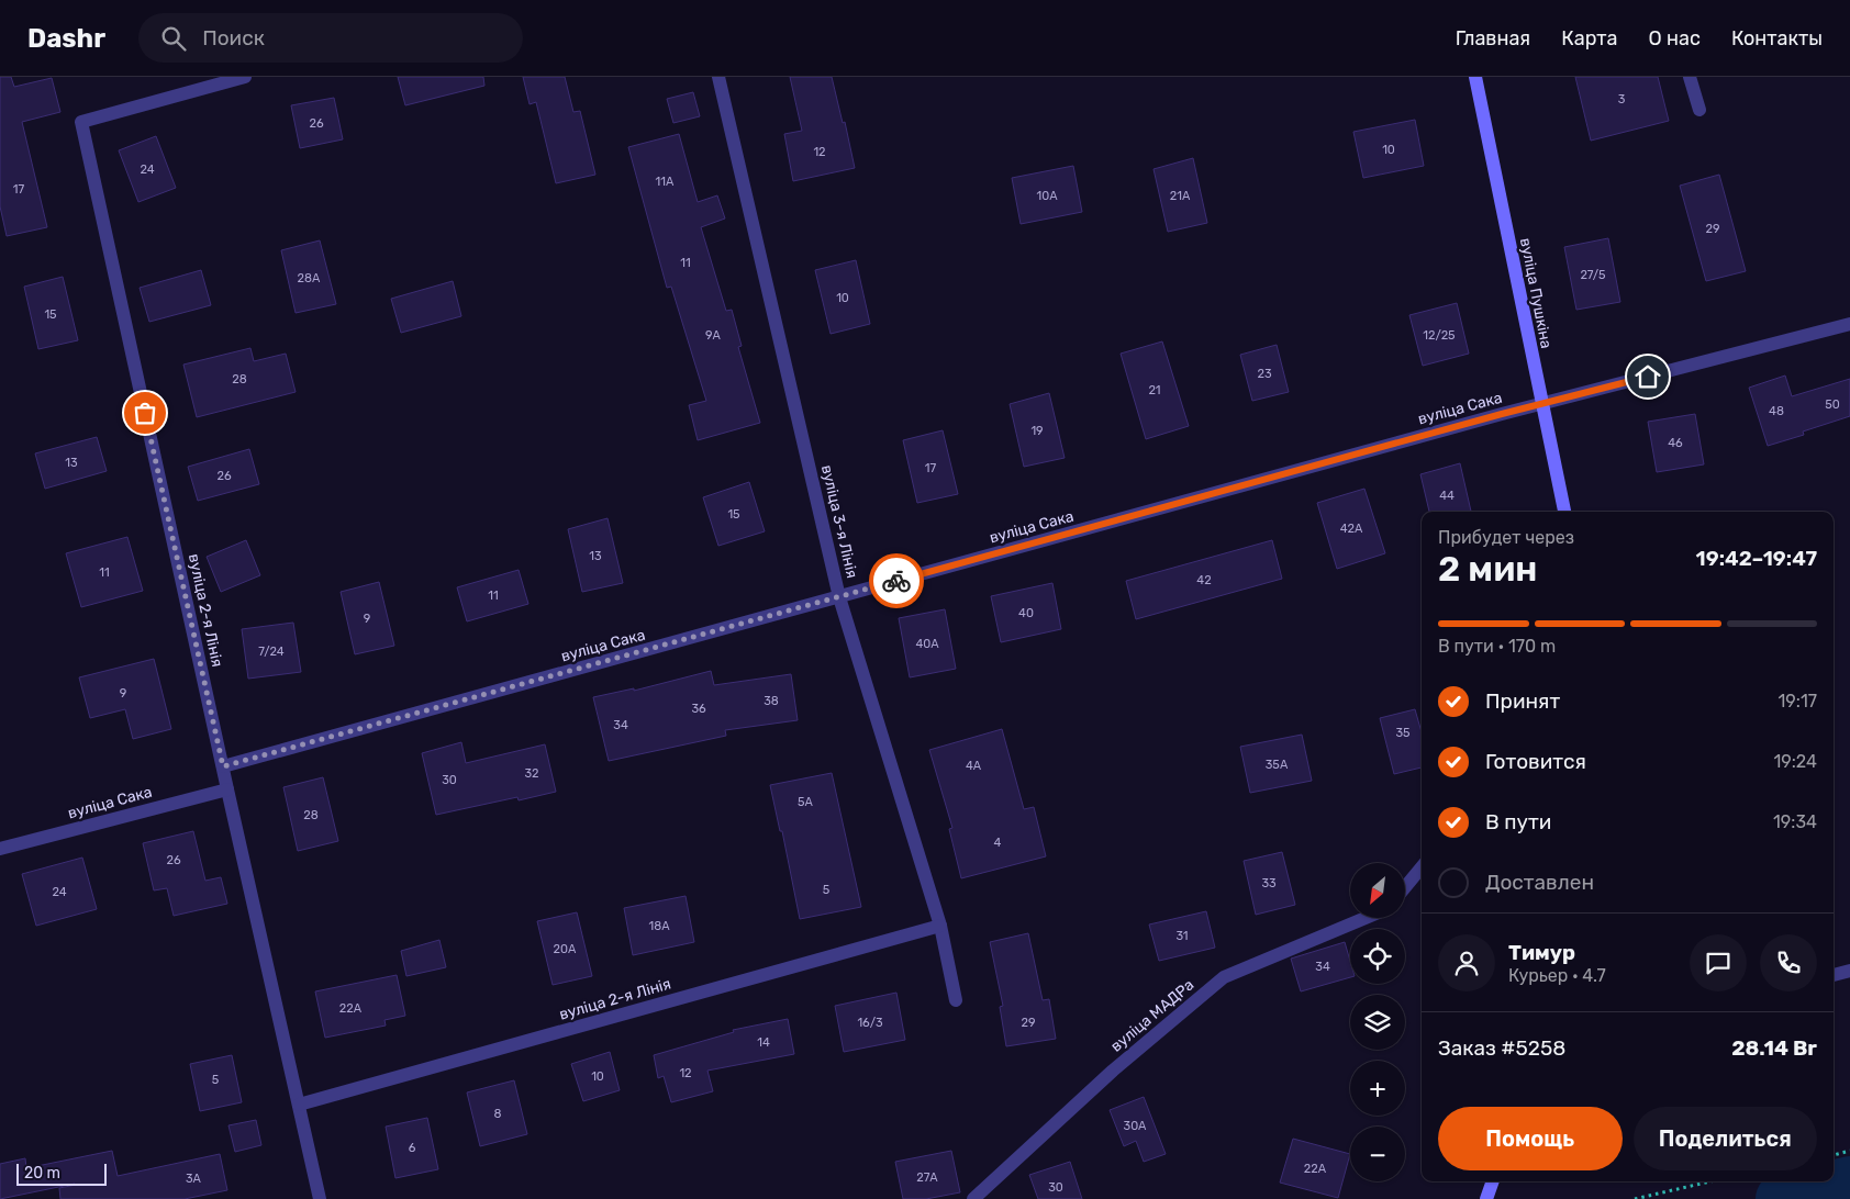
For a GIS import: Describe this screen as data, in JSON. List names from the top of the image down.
{
  "streets": {
    "main road": ["вуліца Пушкіна"],
    "street": [
      "вуліца Сака",
      "вуліца 3-я Лінія",
      "вуліца 2-я Лінія",
      "вуліца МАДРа"
    ]
  },
  "crossings": [
    ["вуліца Пушкіна", "вуліца Сака"],
    ["вуліца Сака", "вуліца 3-я Лінія"],
    ["вуліца Сака", "вуліца 2-я Лінія"],
    ["вуліца 3-я Лінія", "вуліца 2-я Лінія"]
  ],
  "house_numbers": [
    "3",
    "26",
    "10",
    "12",
    "24",
    "11А",
    "17",
    "10А",
    "21А",
    "29",
    "11",
    "27/5",
    "28А",
    "10",
    "15",
    "9А",
    "12/25",
    "23",
    "28",
    "21",
    "50",
    "48",
    "19",
    "46",
    "13",
    "17",
    "26",
    "44",
    "15",
    "42А",
    "13",
    "11",
    "42",
    "11",
    "40",
    "9",
    "40А",
    "7/24",
    "9",
    "38",
    "36",
    "34",
    "35",
    "35А",
    "4А",
    "32",
    "30",
    "5А",
    "28",
    "4",
    "26",
    "33",
    "5",
    "24",
    "18А",
    "31",
    "20А",
    "34",
    "22А",
    "16/3",
    "29",
    "14",
    "12",
    "10",
    "5",
    "8",
    "30А",
    "6",
    "22А",
    "27А",
    "3А",
    "30"
  ],
  "scale_bar": "20 m",
  "north": "bottom left",
  "page": {
    "header": "Dashr",
    "search": "Поиск",
    "nav": [
      "Главная",
      "Карта",
      "О нас",
      "Контакты"
    ],
    "heading": ["2 мин", "Прибудет через", "19:42–19:47"],
    "panel": [
      "Тимур",
      "Курьер · 4.7",
      "Заказ #5258",
      "28.14 Br"
    ],
    "bar": "В пути · 170 m",
    "list": [
      ["Принят", "19:17"],
      ["Готовится", "19:24"],
      ["В пути", "19:34"],
      "Доставлен"
    ],
    "map_buttons": ["+", "−"],
    "buttons": ["Помощь", "Поделиться"],
    "scale": "20 m"
  }
}
